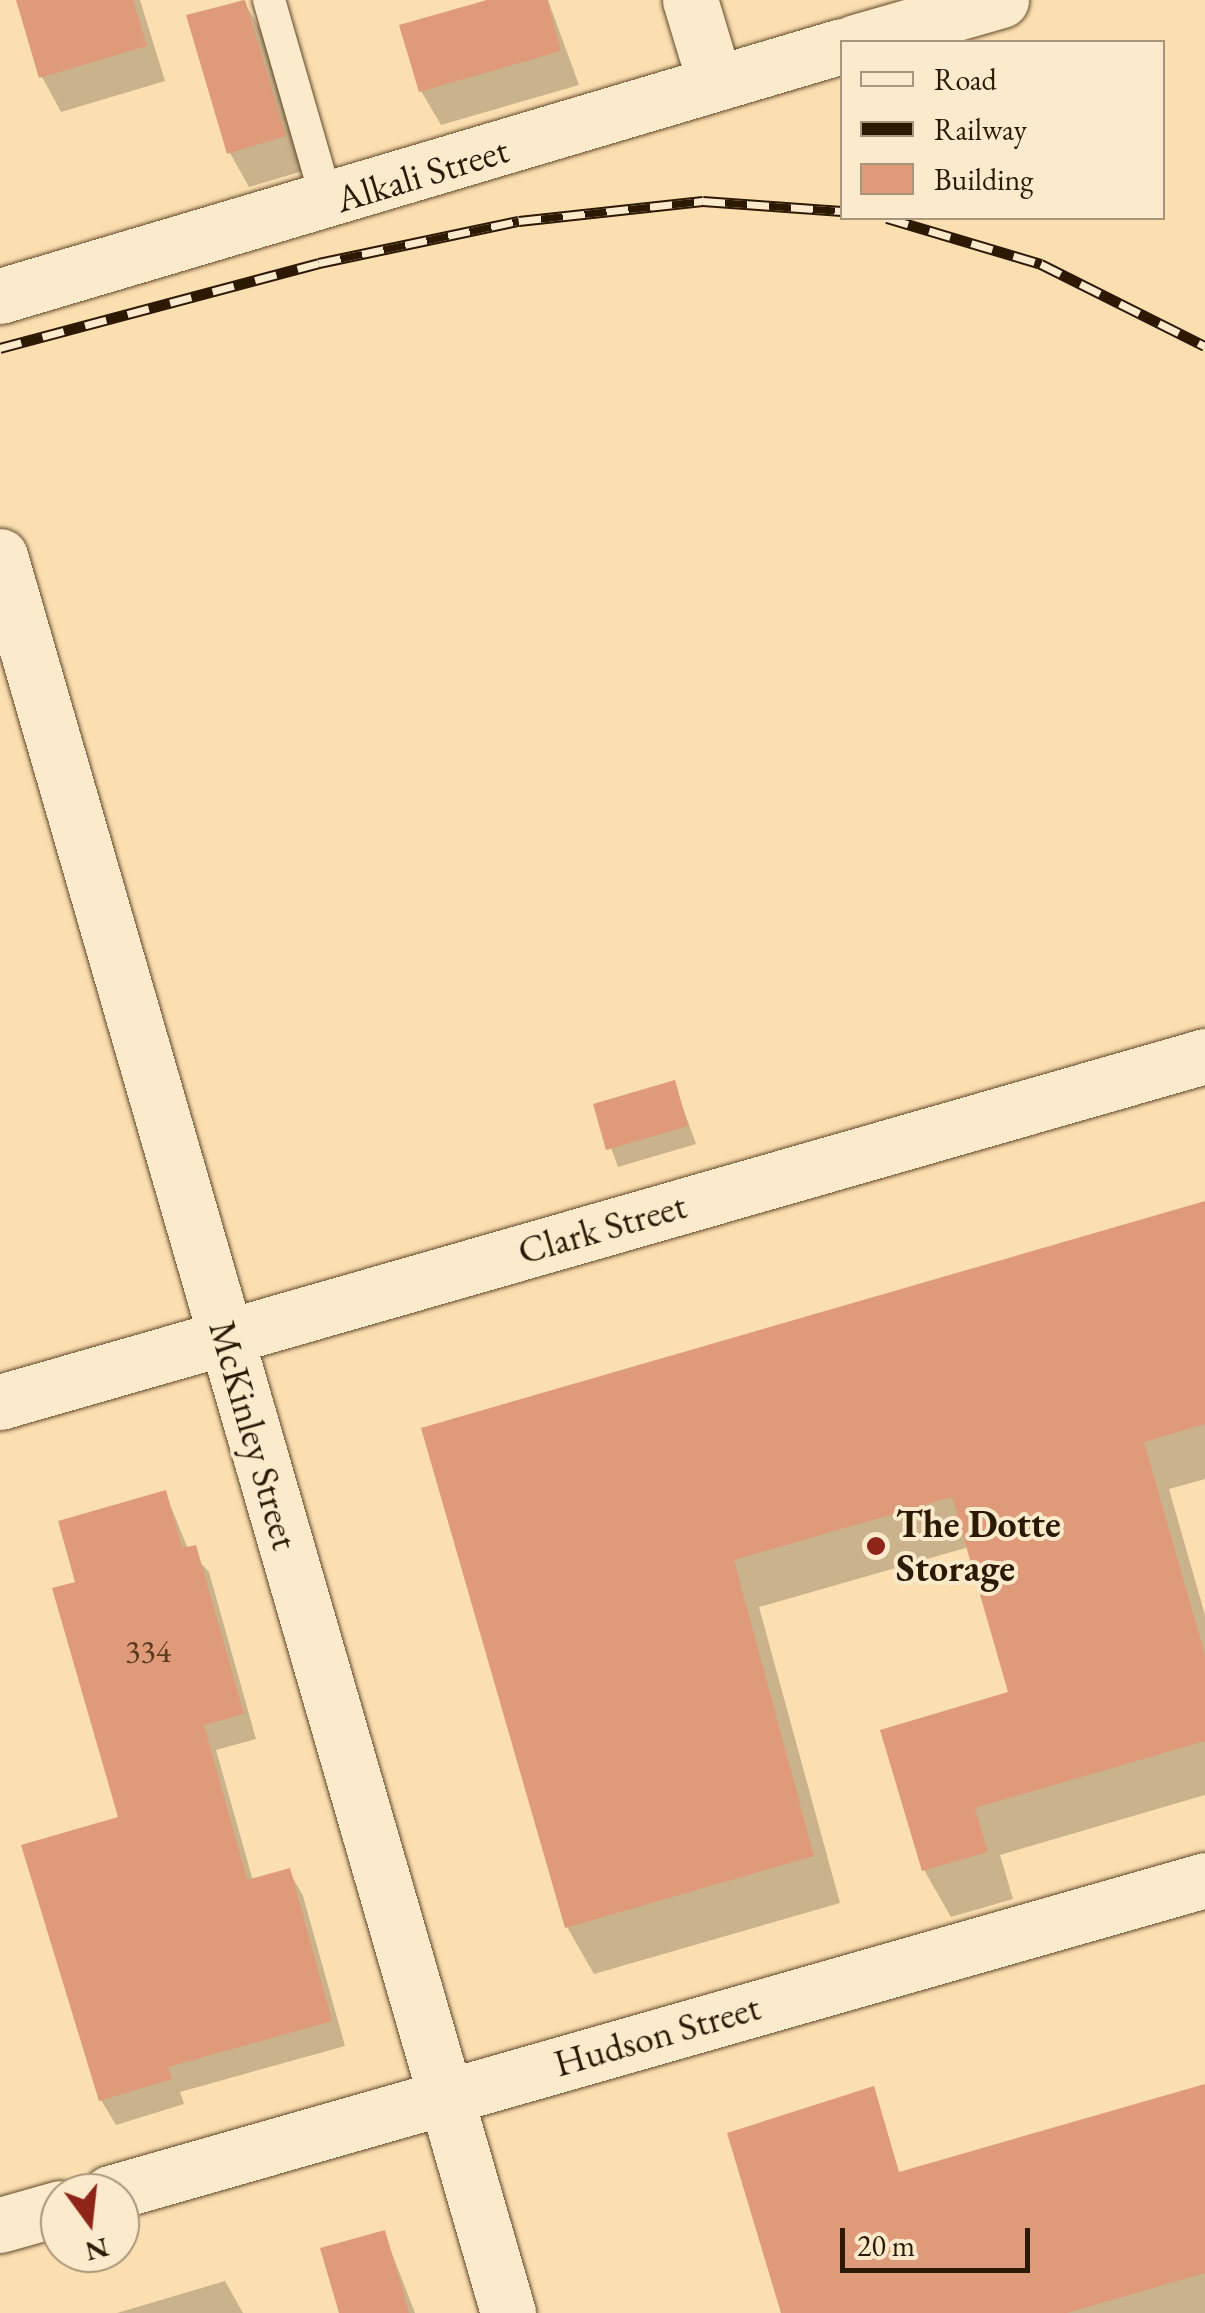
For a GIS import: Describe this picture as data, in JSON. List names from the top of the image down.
{
  "streets": {
    "street": [
      "Alkali Street",
      "Clark Street",
      "McKinley Street",
      "Hudson Street"
    ]
  },
  "crossings": [
    ["Clark Street", "McKinley Street"],
    ["McKinley Street", "Hudson Street"]
  ],
  "places": ["The Dotte Storage"],
  "house_numbers": ["334"],
  "legend": ["Road", "Railway", "Building"],
  "scale_bar": "20 m",
  "north": "bottom"
}
